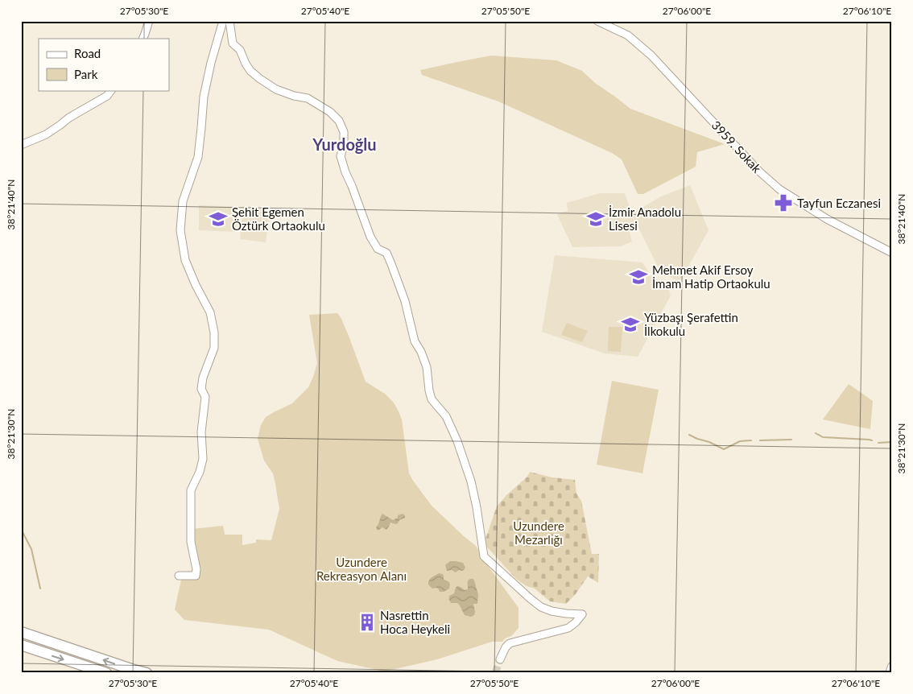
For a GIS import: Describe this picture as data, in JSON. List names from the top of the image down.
{
  "streets": {
    "street": ["3959. Sokak"]
  },
  "districts": ["Yurdoğlu"],
  "parks": ["Uzundere Mezarlığı", "Uzundere Rekreasyon Alanı"],
  "places": {
    "pharmacy": ["Tayfun Eczanesi"],
    "school or university": [
      "Şehit Egemen Öztürk Ortaokulu",
      "İzmir Anadolu Lisesi",
      "Mehmet Akif Ersoy İmam Hatip Ortaokulu",
      "Yüzbaşı Şerafettin İlkokulu"
    ],
    "building": ["Nasrettin Hoca Heykeli"]
  },
  "legend": ["Road", "Park"],
  "coordinates": [
    "27°05'30\"E",
    "27°05'40\"E",
    "27°05'50\"E",
    "27°06'00\"E",
    "27°06'10\"E",
    "38°21'40\"N",
    "38°21'30\"N"
  ]
}
